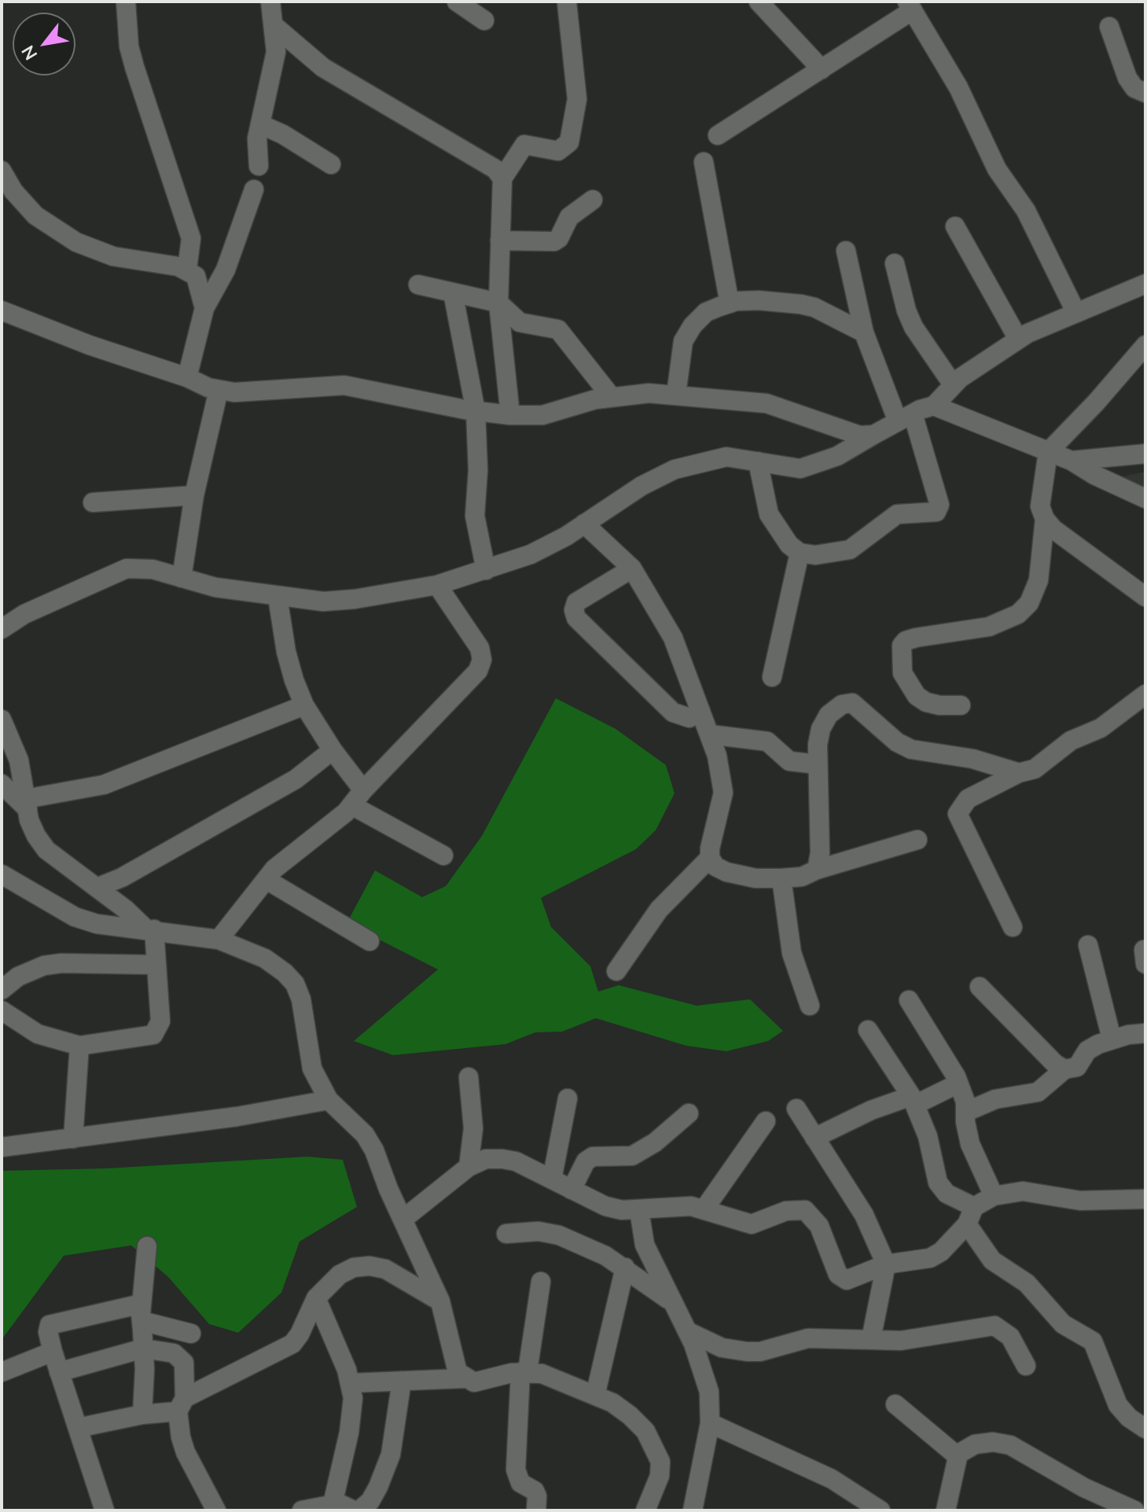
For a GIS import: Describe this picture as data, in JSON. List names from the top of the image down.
{
  "north": "bottom left"
}
